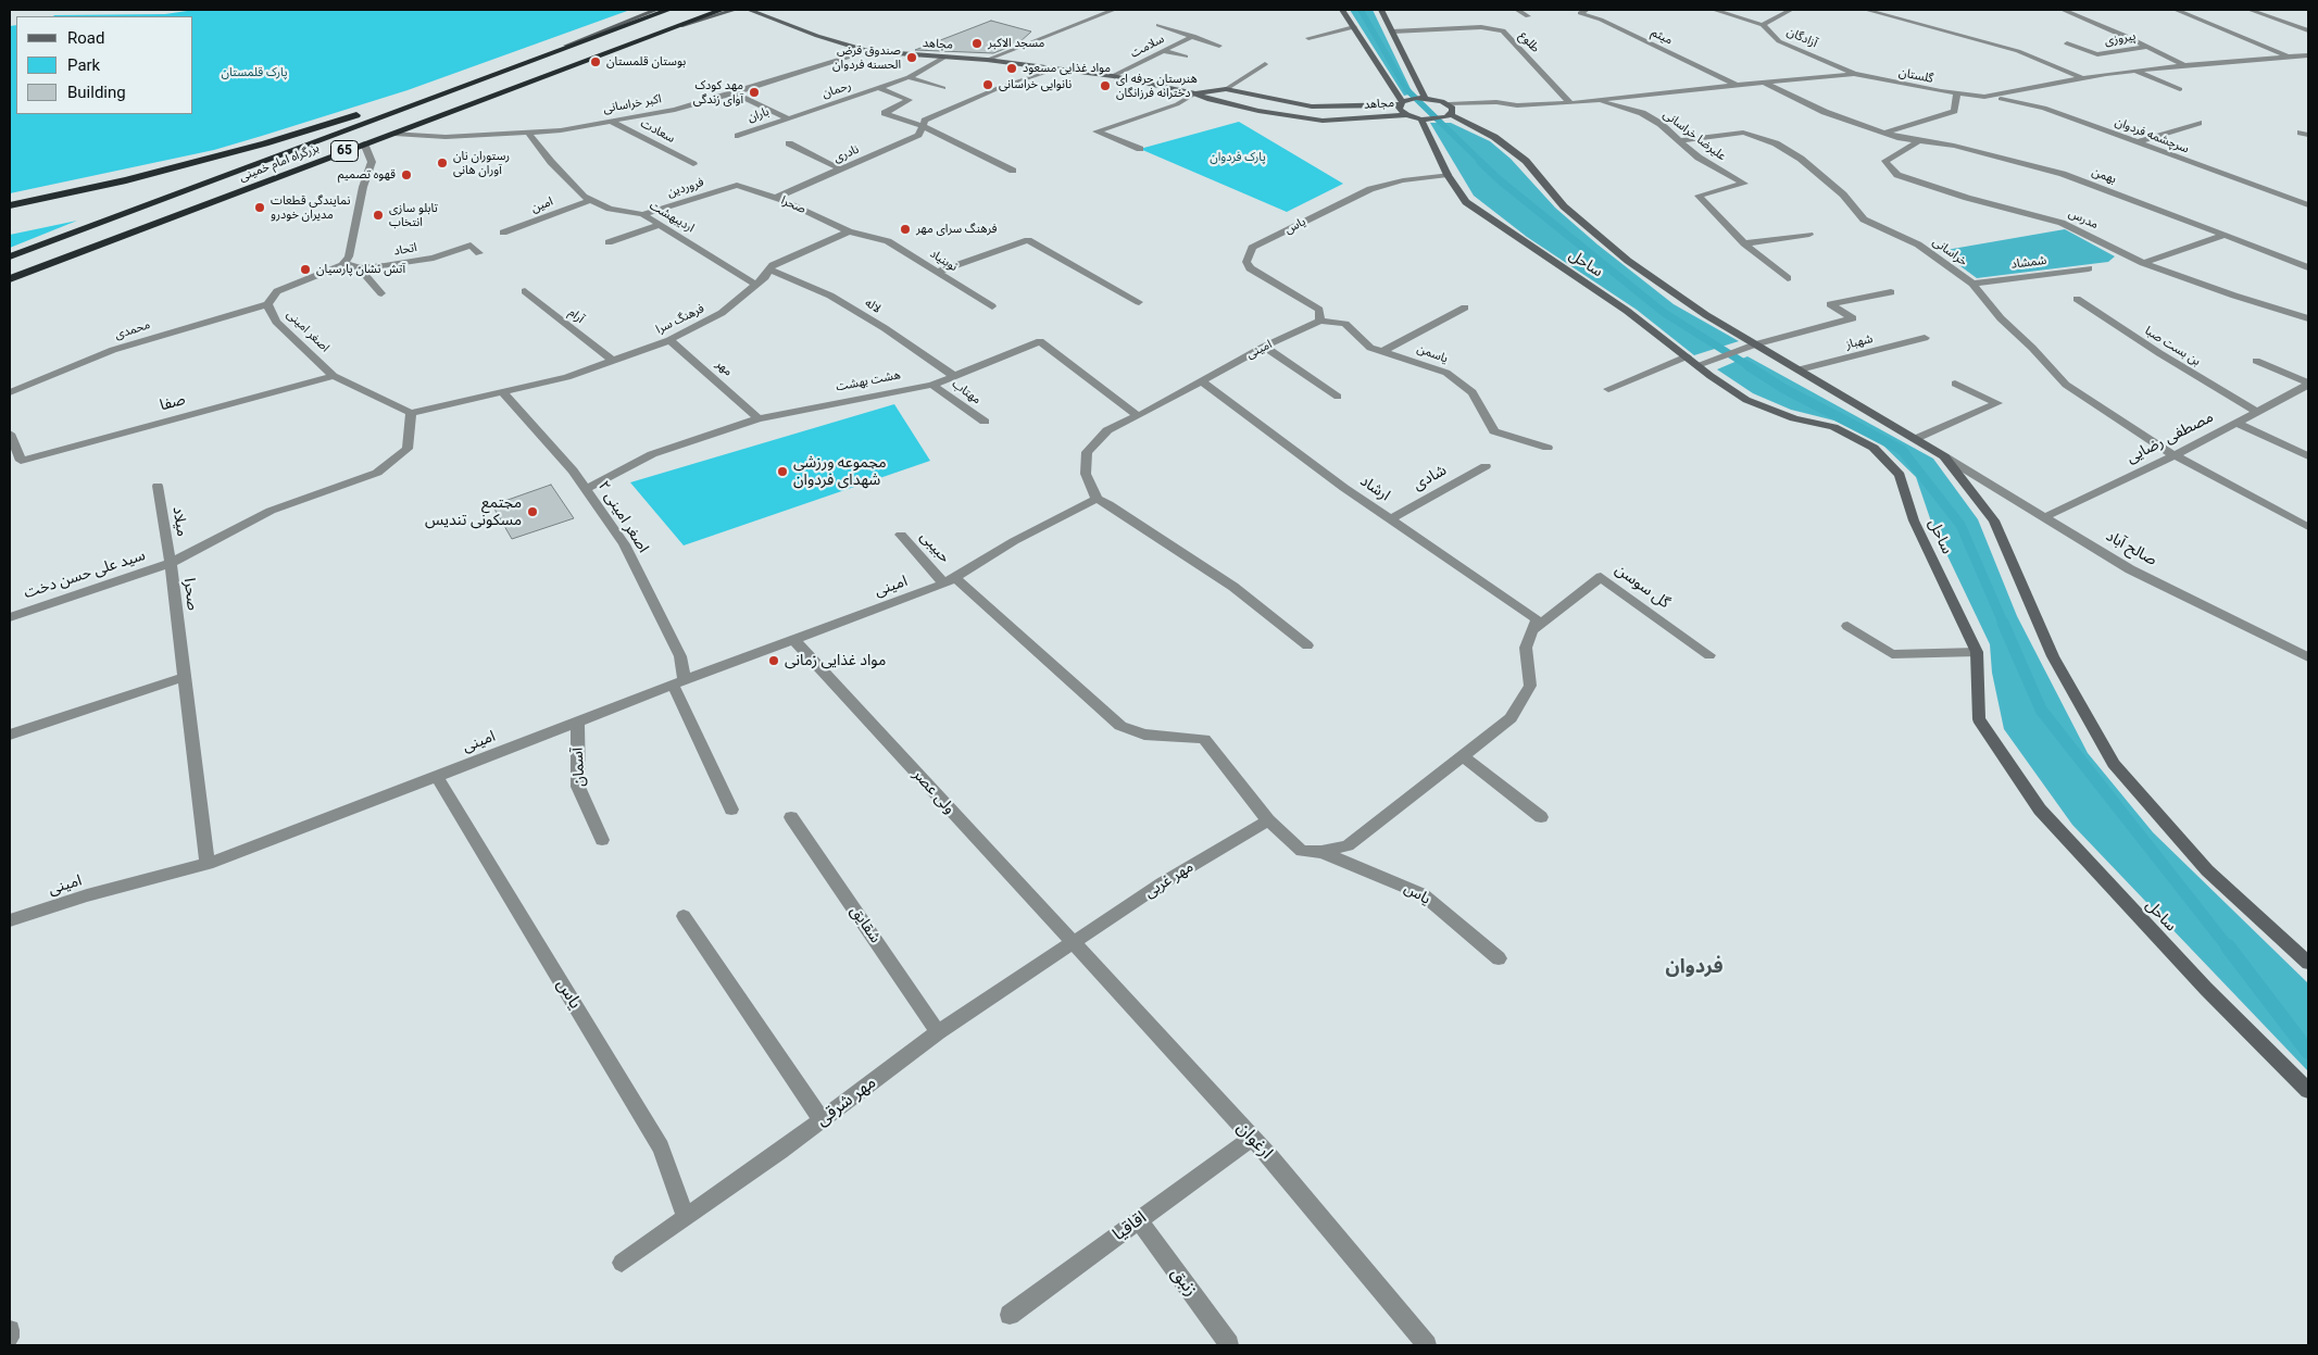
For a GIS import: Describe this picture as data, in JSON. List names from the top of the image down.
{
  "streets": {
    "highway": ["65", "بزرگراه امام خمینی"],
    "street": [
      "میثم",
      "آزادگان",
      "پیروزی",
      "طلوع",
      "مجاهد",
      "سلامت",
      "گلستان",
      "رحمان",
      "اکبر خراسانی",
      "باران",
      "سعادت",
      "علیرضا خراسانی",
      "سرچشمه فردوان",
      "نادری",
      "بهمن",
      "فروردین",
      "امین",
      "صحرا",
      "اردیبهشت",
      "مدرس",
      "یاس",
      "اتحاد",
      "خراسانی",
      "نوبنیاد",
      "شمشاد",
      "ساحل",
      "لاله",
      "آرام",
      "فرهنگ سرا",
      "محمدی",
      "اصغر امینی",
      "شهباز",
      "بن بست صبا",
      "امینی",
      "یاسمن",
      "مهر",
      "هشت بهشت",
      "مهتاب",
      "صفا",
      "مصطفی رضایی",
      "شادی",
      "ارشاد",
      "۲ اصغر امینی",
      "میلاد",
      "حبیبی",
      "صالح آباد",
      "سید علی حسن دخت",
      "گل سوسن",
      "آسمان",
      "ولی عصر",
      "مهر غربی",
      "شقایق",
      "مهر شرقی",
      "ارغوان",
      "اقاقیا",
      "زنبق"
    ]
  },
  "crossings": [
    ["میثم", "گلستان"],
    ["آزادگان", "گلستان"],
    ["طلوع", "گلستان"],
    ["مجاهد", "سلامت"],
    ["مجاهد", "رحمان"],
    ["مجاهد", "اکبر خراسانی"],
    ["مجاهد", "نادری"],
    ["مجاهد", "ساحل"],
    ["گلستان", "علیرضا خراسانی"],
    ["گلستان", "سرچشمه فردوان"],
    ["گلستان", "بهمن"],
    ["گلستان", "ساحل"],
    ["رحمان", "باران"],
    ["اکبر خراسانی", "سعادت"],
    ["اکبر خراسانی", "بزرگراه امام خمینی"],
    ["اکبر خراسانی", "اردیبهشت"],
    ["علیرضا خراسانی", "خراسانی"],
    ["65", "بزرگراه امام خمینی"],
    ["نادری", "صحرا"],
    ["بهمن", "مدرس"],
    ["فروردین", "صحرا"],
    ["فروردین", "اردیبهشت"],
    ["امین", "اردیبهشت"],
    ["صحرا", "نوبنیاد"],
    ["صحرا", "فرهنگ سرا"],
    ["صحرا", "اصغر امینی"],
    ["صحرا", "امینی"],
    ["صحرا", "میلاد"],
    ["صحرا", "سید علی حسن دخت"],
    ["اردیبهشت", "فرهنگ سرا"],
    ["یاس", "ساحل"],
    ["یاس", "امینی"],
    ["یاس", "یاسمن"],
    ["یاس", "مهر شرقی"],
    ["اتحاد", "اصغر امینی"],
    ["خراسانی", "شمشاد"],
    ["خراسانی", "مصطفی رضایی"],
    ["نوبنیاد", "فرهنگ سرا"],
    ["ساحل", "شهباز"],
    ["ساحل", "صالح آباد"],
    ["لاله", "فرهنگ سرا"],
    ["لاله", "هشت بهشت"],
    ["آرام", "فرهنگ سرا"],
    ["فرهنگ سرا", "مهر"],
    ["فرهنگ سرا", "۲ اصغر امینی"],
    ["محمدی", "اصغر امینی"],
    ["اصغر امینی", "صفا"],
    ["بن بست صبا", "مصطفی رضایی"],
    ["امینی", "یاسمن"],
    ["امینی", "هشت بهشت"],
    ["امینی", "ارشاد"],
    ["امینی", "۲ اصغر امینی"],
    ["امینی", "حبیبی"],
    ["امینی", "آسمان"],
    ["امینی", "ولی عصر"],
    ["مهر", "هشت بهشت"],
    ["هشت بهشت", "مهتاب"],
    ["هشت بهشت", "۲ اصغر امینی"],
    ["مصطفی رضایی", "صالح آباد"],
    ["شادی", "ارشاد"],
    ["ارشاد", "گل سوسن"],
    ["میلاد", "سید علی حسن دخت"],
    ["ولی عصر", "مهر غربی"],
    ["ولی عصر", "مهر شرقی"],
    ["ولی عصر", "ارغوان"],
    ["مهر غربی", "مهر شرقی"],
    ["مهر غربی", "ارغوان"],
    ["شقایق", "مهر شرقی"],
    ["مهر شرقی", "ارغوان"],
    ["ارغوان", "اقاقیا"],
    ["اقاقیا", "زنبق"]
  ],
  "districts": ["فردوان"],
  "parks": ["پارک قلمستان", "پارک فردوان"],
  "places": [
    "مسجد الاکبر",
    "صندوق قرض الحسنه فردوان",
    "بوستان قلمستان",
    "مواد غذایی مسعود",
    "نانوایی خراسانی",
    "هنرستان حرفه ای دخترانه فرزانگان",
    "مهد کودک آوای زندگی",
    "رستوران نان آوران هانی",
    "قهوه تصمیم",
    "نمایندگی قطعات مدیران خودرو",
    "تابلو سازی انتخاب",
    "فرهنگ سرای مهر",
    "آتش نشان پارسیان",
    "مجموعه ورزشی شهدای فردوان",
    "مجتمع مسکونی تندیس",
    "مواد غذایی زمانی"
  ],
  "legend": ["Road", "Park", "Building"]
}
